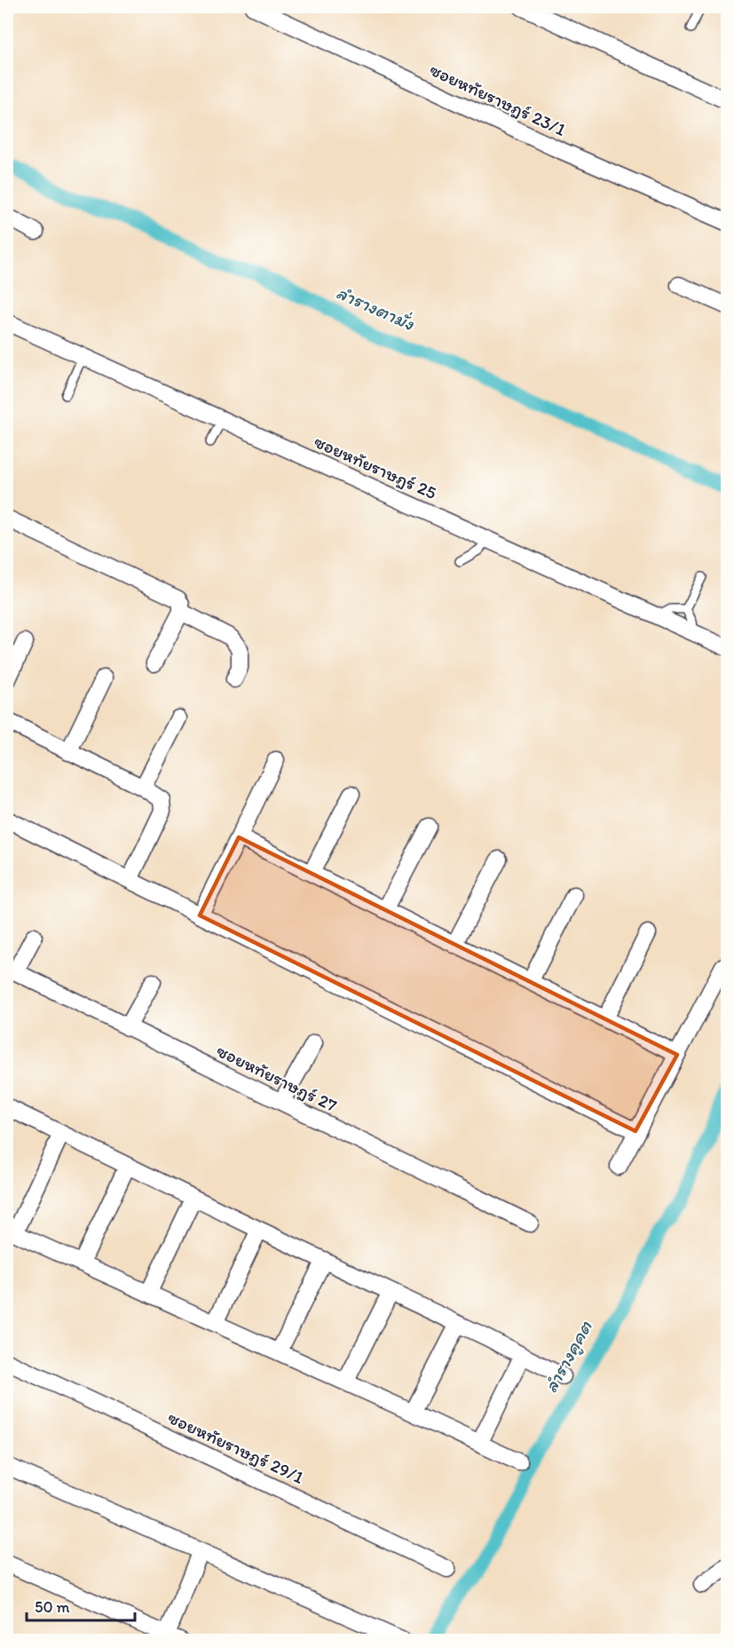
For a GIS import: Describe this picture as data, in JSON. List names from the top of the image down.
{
  "streets": {
    "street": [
      "ซอยหทัยราษฎร์ 23/1",
      "ซอยหทัยราษฎร์ 25",
      "ซอยหทัยราษฎร์ 27",
      "ซอยหทัยราษฎร์ 29/1"
    ]
  },
  "water": ["ลำรางตามั่ง", "ลำรางคูคต"],
  "scale_bar": "50 m"
}
